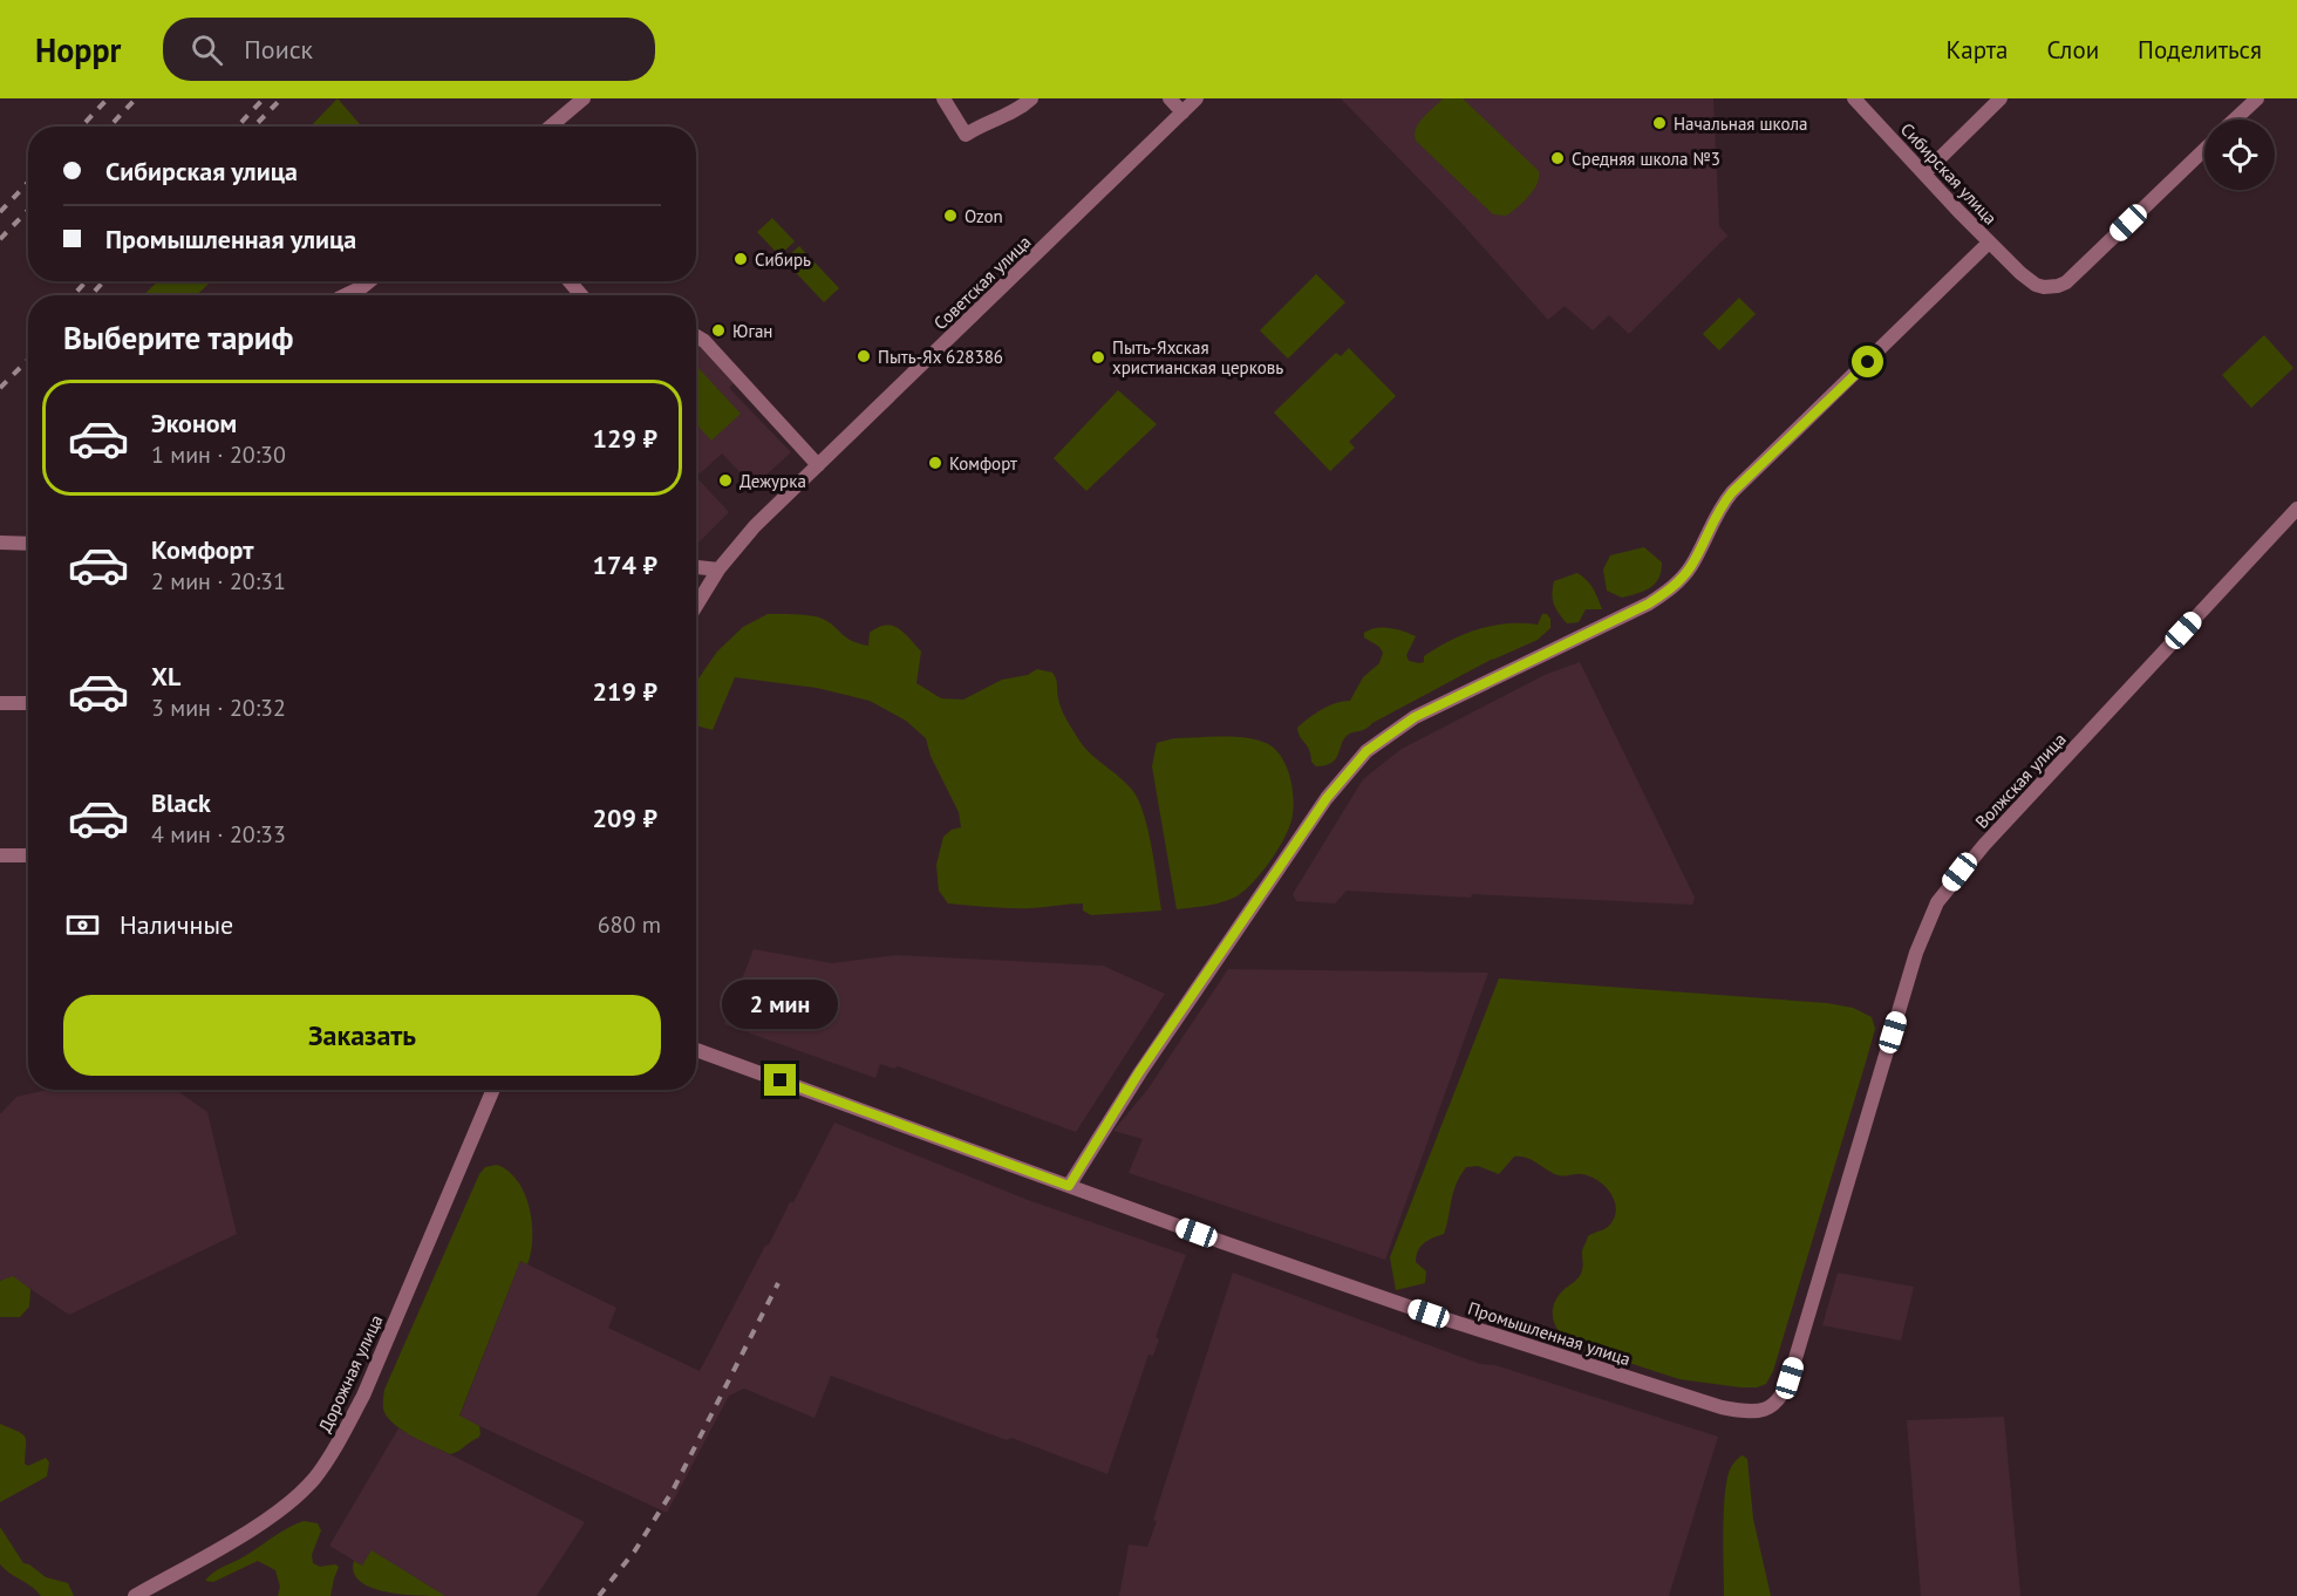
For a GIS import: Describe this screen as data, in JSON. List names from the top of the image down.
{
  "streets": {
    "street": [
      "Сибирская улица",
      "Советская улица",
      "Волжская улица",
      "Промышленная улица",
      "Дорожная улица"
    ]
  },
  "crossings": [
    ["Сибирская улица", "Промышленная улица"],
    ["Волжская улица", "Промышленная улица"]
  ],
  "places": [
    "Начальная школа",
    "Средняя школа №3",
    "Ozon",
    "Сибирь",
    "Юган",
    "Пыть-Ях 628386",
    "Пыть-Яхская христианская церковь",
    "Комфорт",
    "Дежурка"
  ],
  "page": {
    "header": "Hoppr",
    "search": "Поиск",
    "nav": ["Карта", "Слои", "Поделиться"],
    "banner": ["Сибирская улица", "Промышленная улица"],
    "heading": "Выберите тариф",
    "list": [
      {
        "name": "Эконом",
        "note": "1 мин · 20:30",
        "value": "129 ₽"
      },
      {
        "name": "Комфорт",
        "note": "2 мин · 20:31",
        "value": "174 ₽"
      },
      {
        "name": "XL",
        "note": "3 мин · 20:32",
        "value": "219 ₽"
      },
      {
        "name": "Black",
        "note": "4 мин · 20:33",
        "value": "209 ₽"
      }
    ],
    "pay": ["Наличные", "680 m"],
    "bubble": "2 мин",
    "buttons": "Заказать"
  }
}
